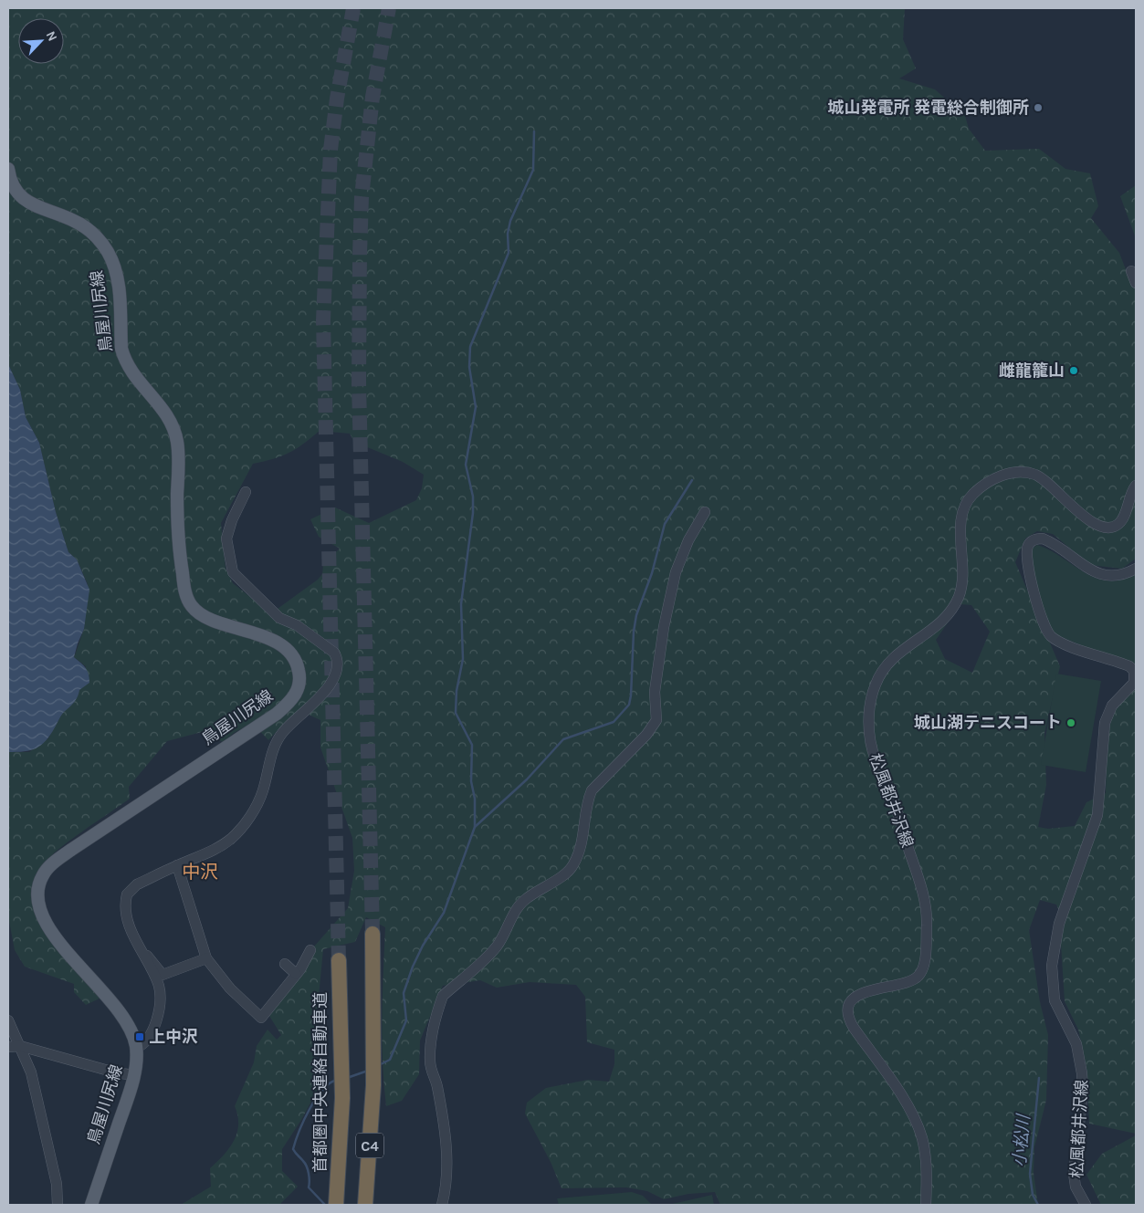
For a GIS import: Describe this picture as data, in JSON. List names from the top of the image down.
{
  "streets": {
    "highway": ["首都圏中央連絡自動車道", "C4"],
    "main road": ["鳥屋川尻線"],
    "street": ["松風都井沢線"]
  },
  "districts": ["中沢"],
  "water": ["小松川"],
  "places": {
    "other": ["城山発電所 発電総合制御所", "雌龍籠山", "城山湖テニスコート"],
    "transit": ["上中沢"]
  },
  "north": "top right"
}
